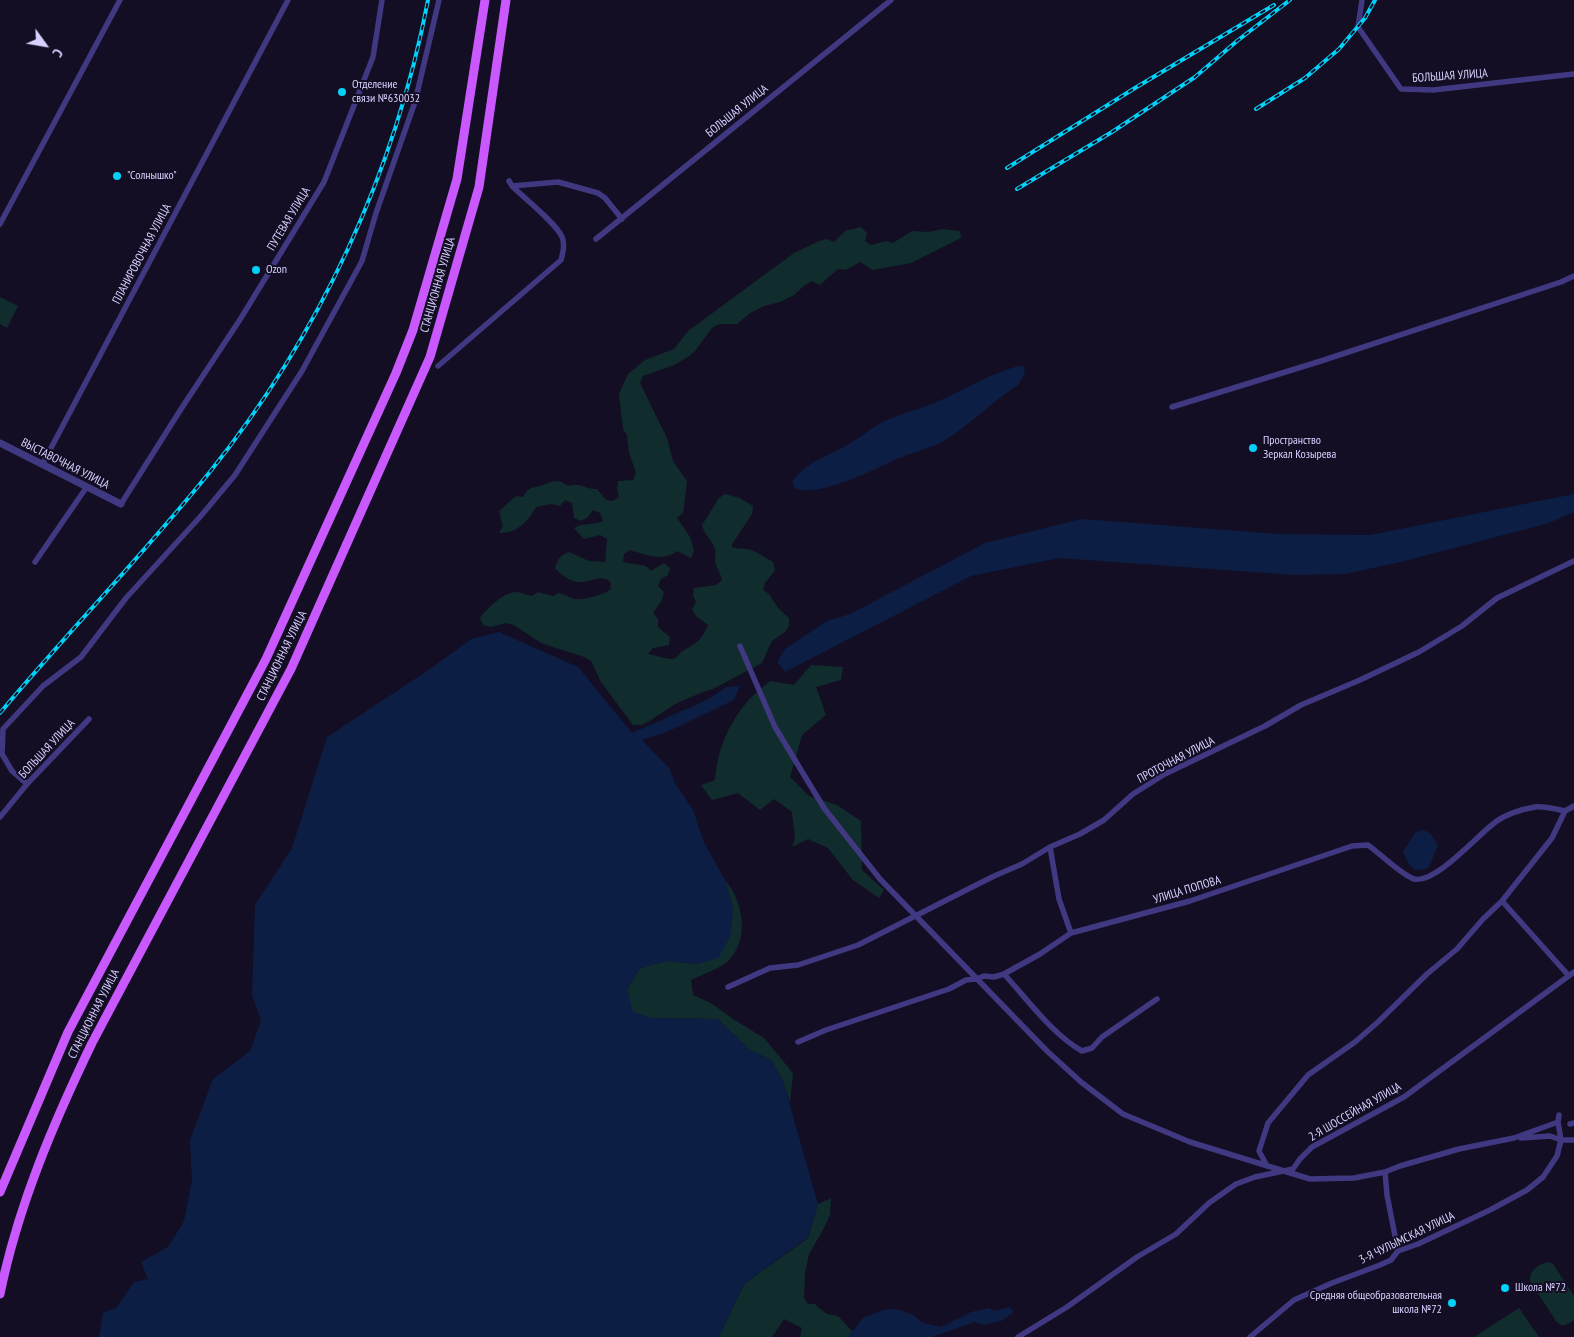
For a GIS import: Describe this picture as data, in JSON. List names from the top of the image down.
{
  "streets": {
    "main road": ["СТАНЦИОННАЯ УЛИЦА"],
    "street": [
      "БОЛЬШАЯ УЛИЦА",
      "ПУТЕВАЯ УЛИЦА",
      "ПЛАНИРОВОЧНАЯ УЛИЦА",
      "ВЫСТАВОЧНАЯ УЛИЦА",
      "ПРОТОЧНАЯ УЛИЦА",
      "УЛИЦА ПОПОВА",
      "2-Я ШОССЕЙНАЯ УЛИЦА",
      "3-Я ЧУЛЫМСКАЯ УЛИЦА"
    ]
  },
  "crossings": [
    ["ПУТЕВАЯ УЛИЦА", "ВЫСТАВОЧНАЯ УЛИЦА"],
    ["ПЛАНИРОВОЧНАЯ УЛИЦА", "ВЫСТАВОЧНАЯ УЛИЦА"]
  ],
  "places": [
    "Отделение связи №630032",
    "\"Солнышко\"",
    "Ozon",
    "Пространство Зеркал Козырева",
    "Школа №72",
    "Средняя общеобразовательная школа №72"
  ],
  "north": "bottom right"
}
